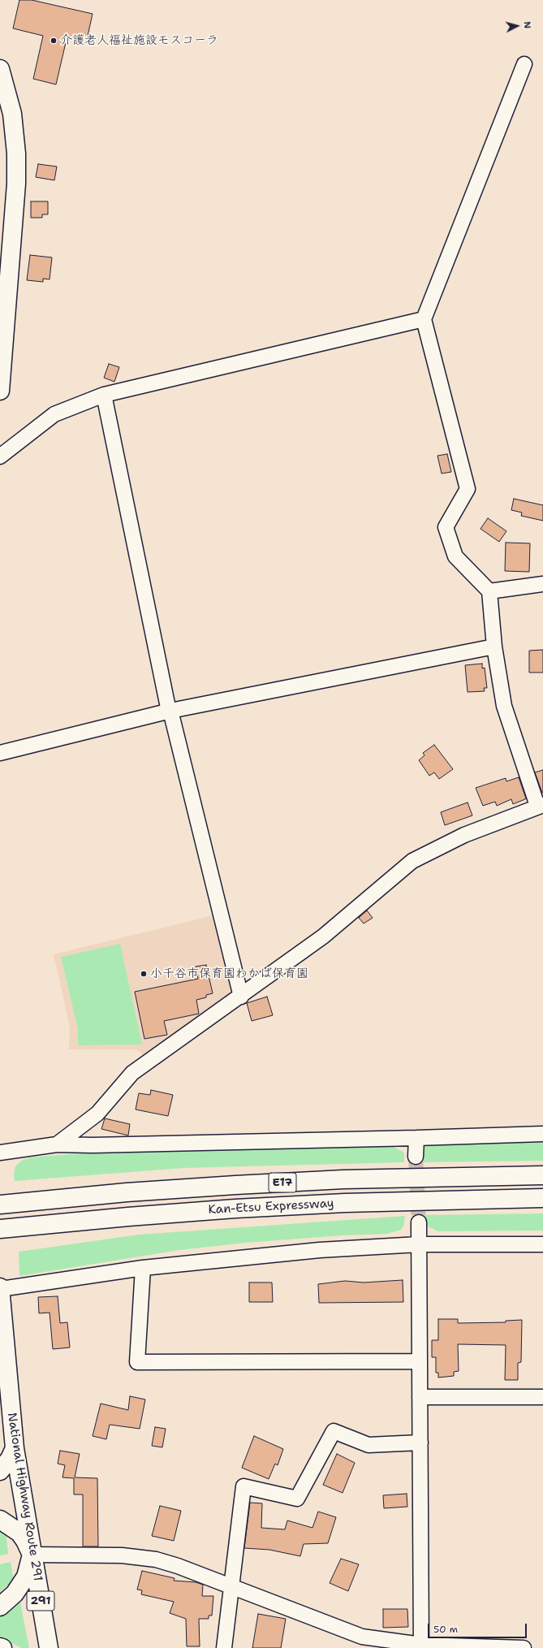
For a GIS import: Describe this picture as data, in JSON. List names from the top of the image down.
{
  "streets": {
    "highway": [
      "E17",
      "Kan-Etsu Expressway",
      "National Highway Route 291",
      "291"
    ]
  },
  "places": ["介護老人福祉施設モスコーラ", "小千谷市保育園わかば保育園"],
  "scale_bar": "50 m",
  "north": "right"
}
